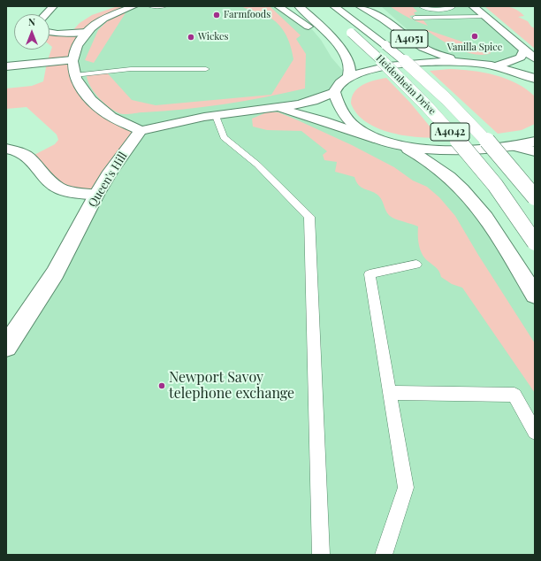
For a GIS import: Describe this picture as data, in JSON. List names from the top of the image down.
{
  "streets": {
    "main road": [
      "A4051",
      "Heidenheim Drive",
      "A4042",
      "Queen's Hill"
    ]
  },
  "places": [
    "Farmfoods",
    "Vanilla Spice",
    "Wickes",
    "Newport Savoy telephone exchange"
  ],
  "north": "top"
}
